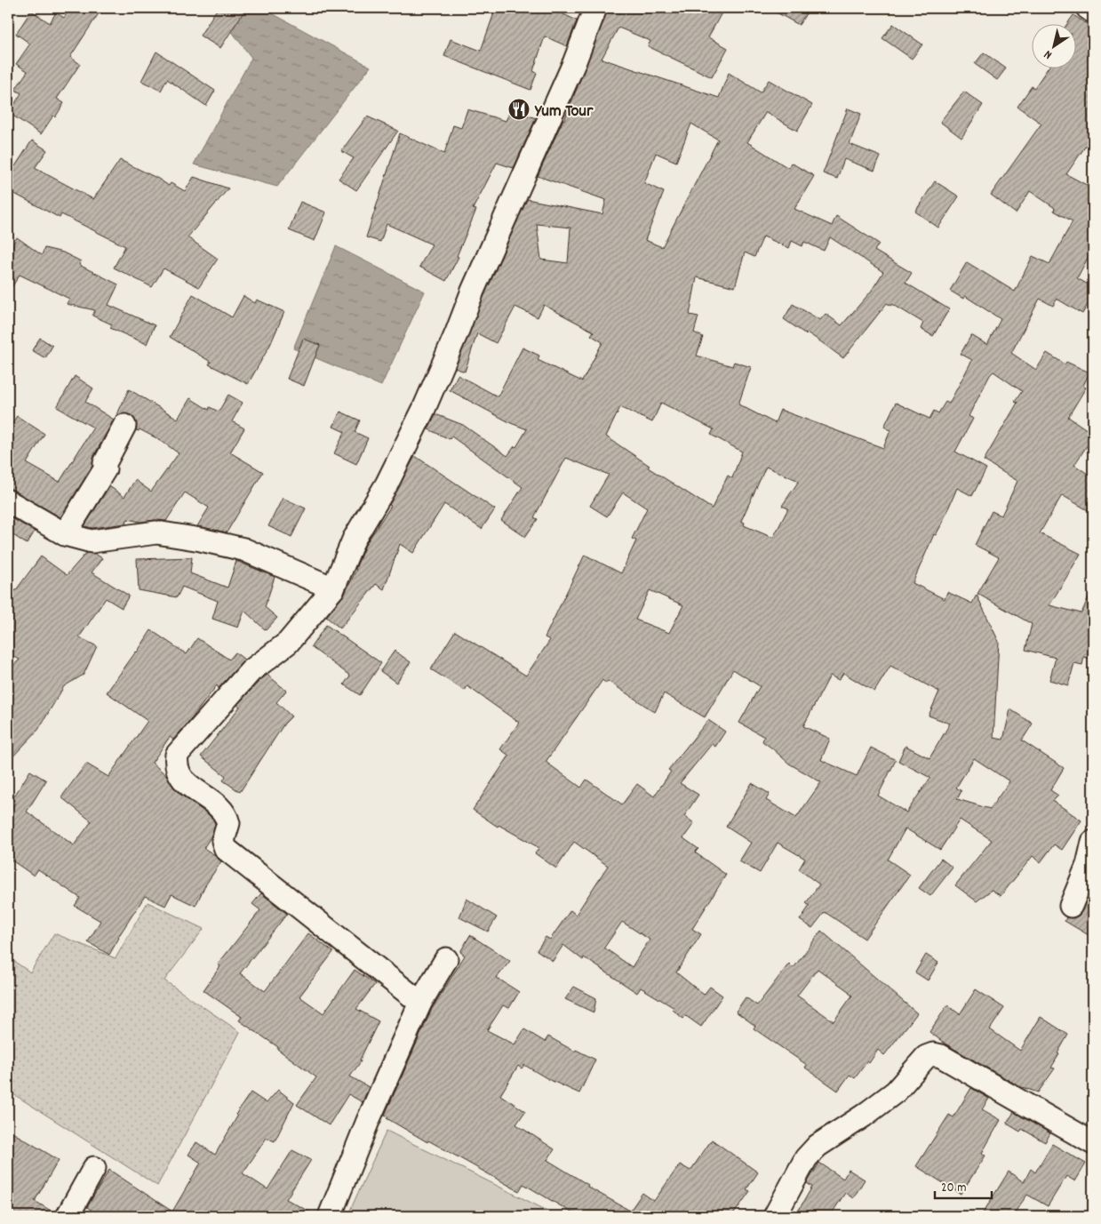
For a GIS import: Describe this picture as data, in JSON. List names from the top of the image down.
{
  "places": {
    "restaurant": ["Yum Tour"]
  },
  "scale_bar": "20 m",
  "north": "bottom left"
}
